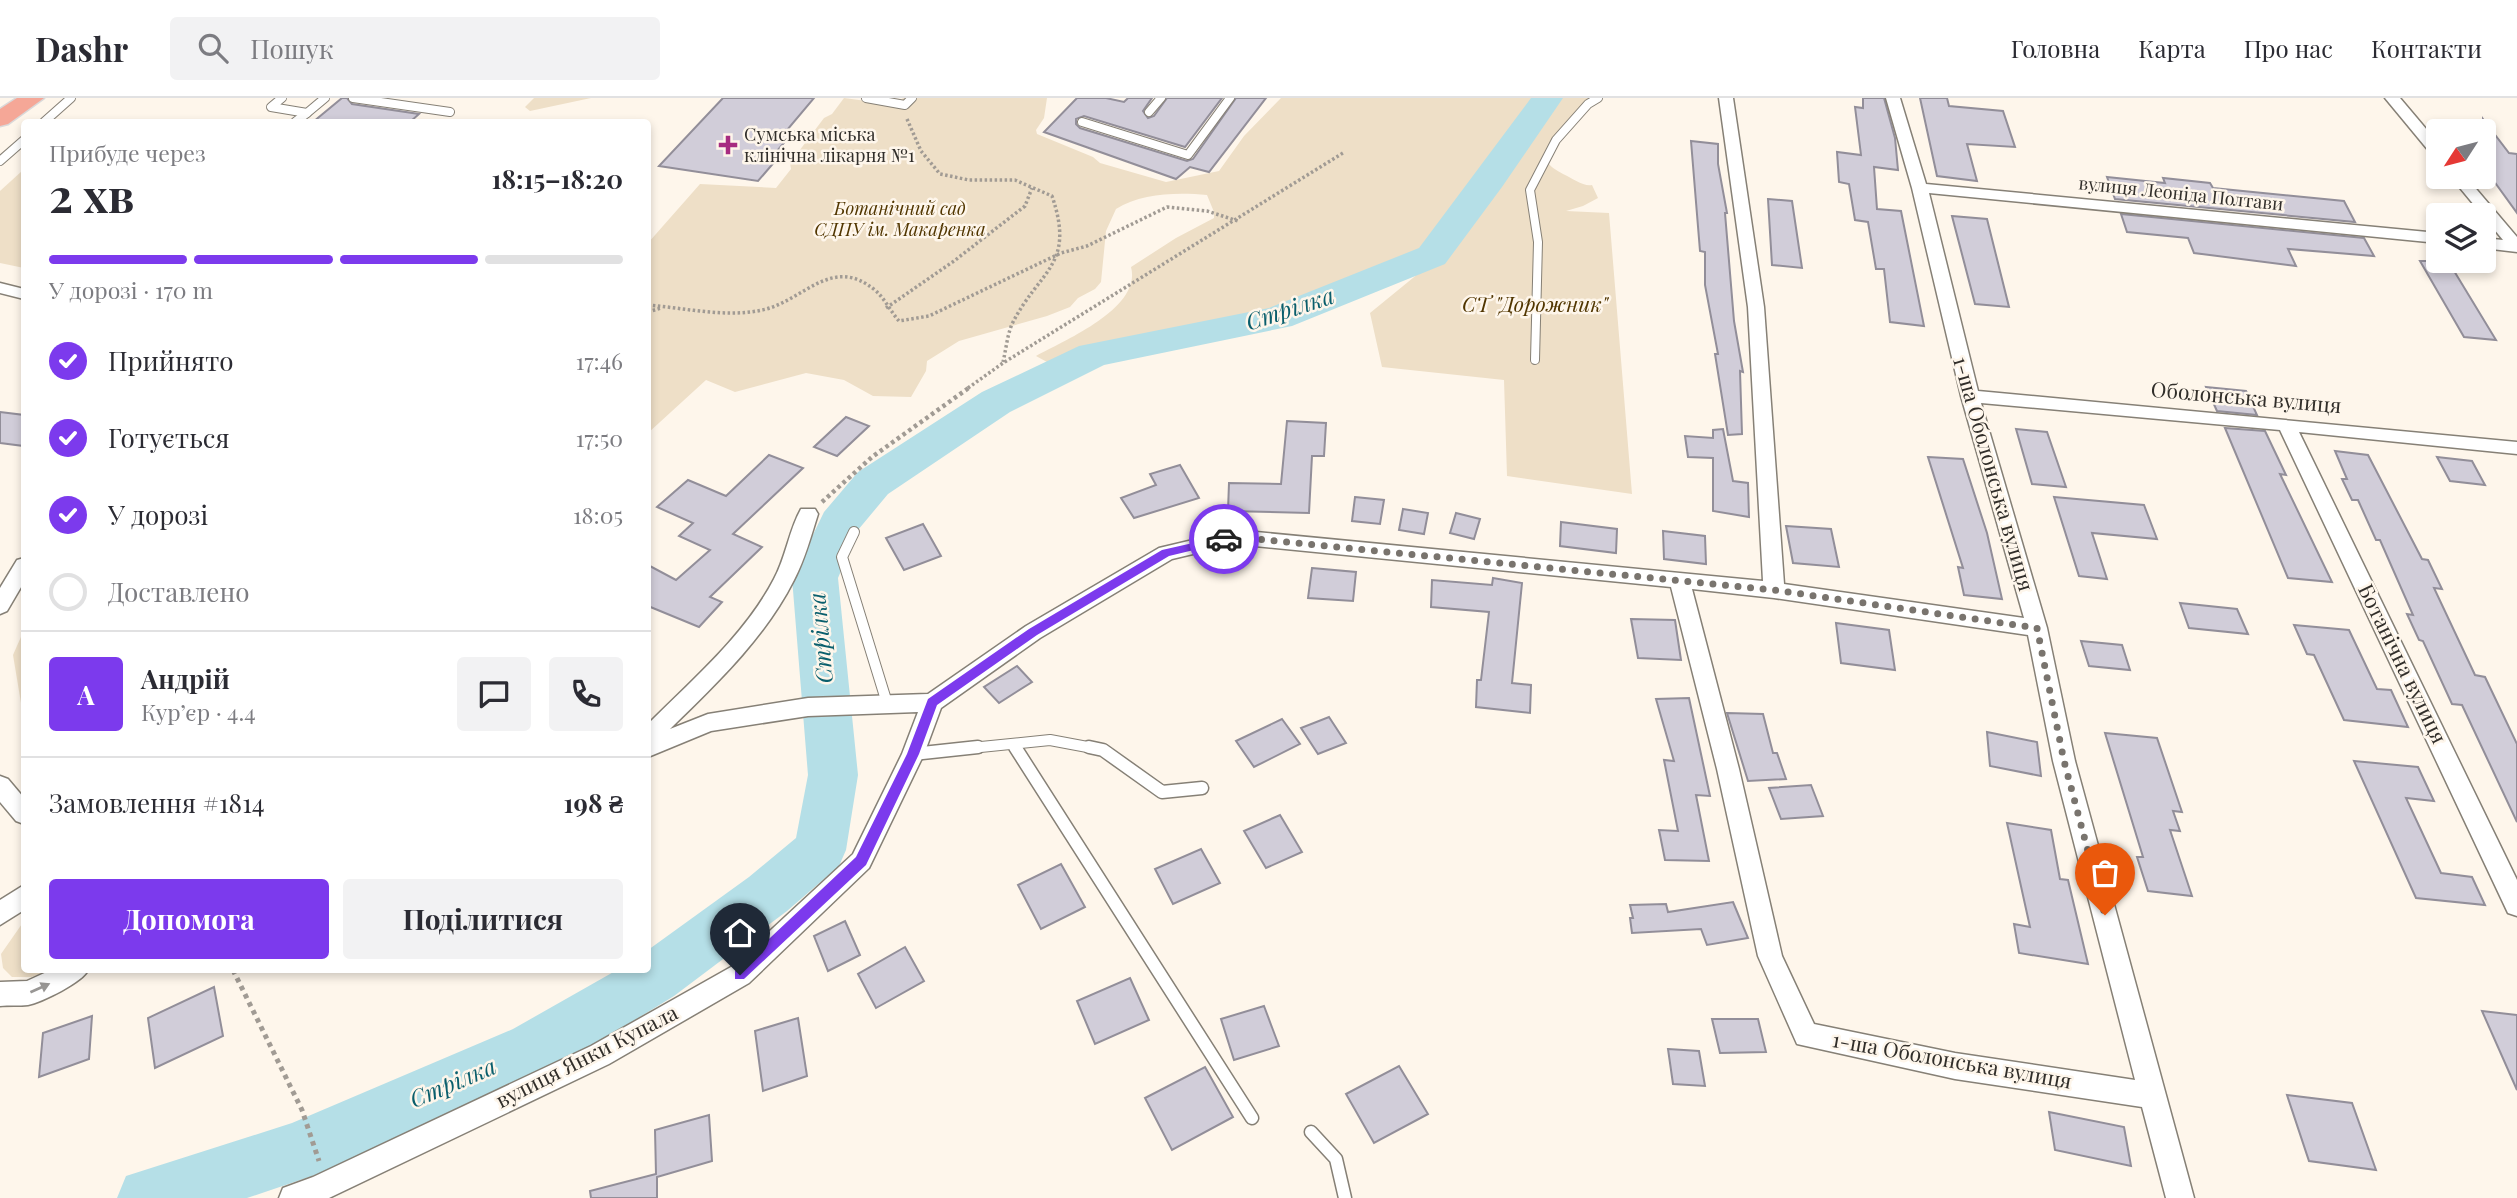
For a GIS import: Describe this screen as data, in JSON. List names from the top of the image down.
{
  "streets": {
    "street": [
      "вулиця Леоніда Полтави",
      "Оболонська вулиця",
      "1-ша Оболонська вулиця",
      "Ботанічна вулиця",
      "вулиця Янки Купала"
    ]
  },
  "crossings": [
    ["вулиця Леоніда Полтави", "1-ша Оболонська вулиця"],
    ["Оболонська вулиця", "1-ша Оболонська вулиця"],
    ["Оболонська вулиця", "Ботанічна вулиця"]
  ],
  "water": ["Стрілка"],
  "parks": ["Ботанічний сад СДПУ ім. Макаренка", "СТ \"Дорожник\""],
  "places": {
    "health": ["Сумська міська клінічна лікарня №1"]
  },
  "north": "bottom left",
  "page": {
    "header": "Dashr",
    "search": "Пошук",
    "nav": [
      "Головна",
      "Карта",
      "Про нас",
      "Контакти"
    ],
    "heading": ["2 хв", "Прибуде через", "18:15–18:20"],
    "panel": [
      "Андрій",
      "Кур’єр · 4.4",
      "Замовлення #1814",
      "198 ₴"
    ],
    "bar": "У дорозі · 170 m",
    "list": [
      ["Прийнято", "17:46"],
      ["Готується", "17:50"],
      ["У дорозі", "18:05"],
      "Доставлено"
    ],
    "round": "А",
    "buttons": ["Допомога", "Поділитися"]
  }
}
